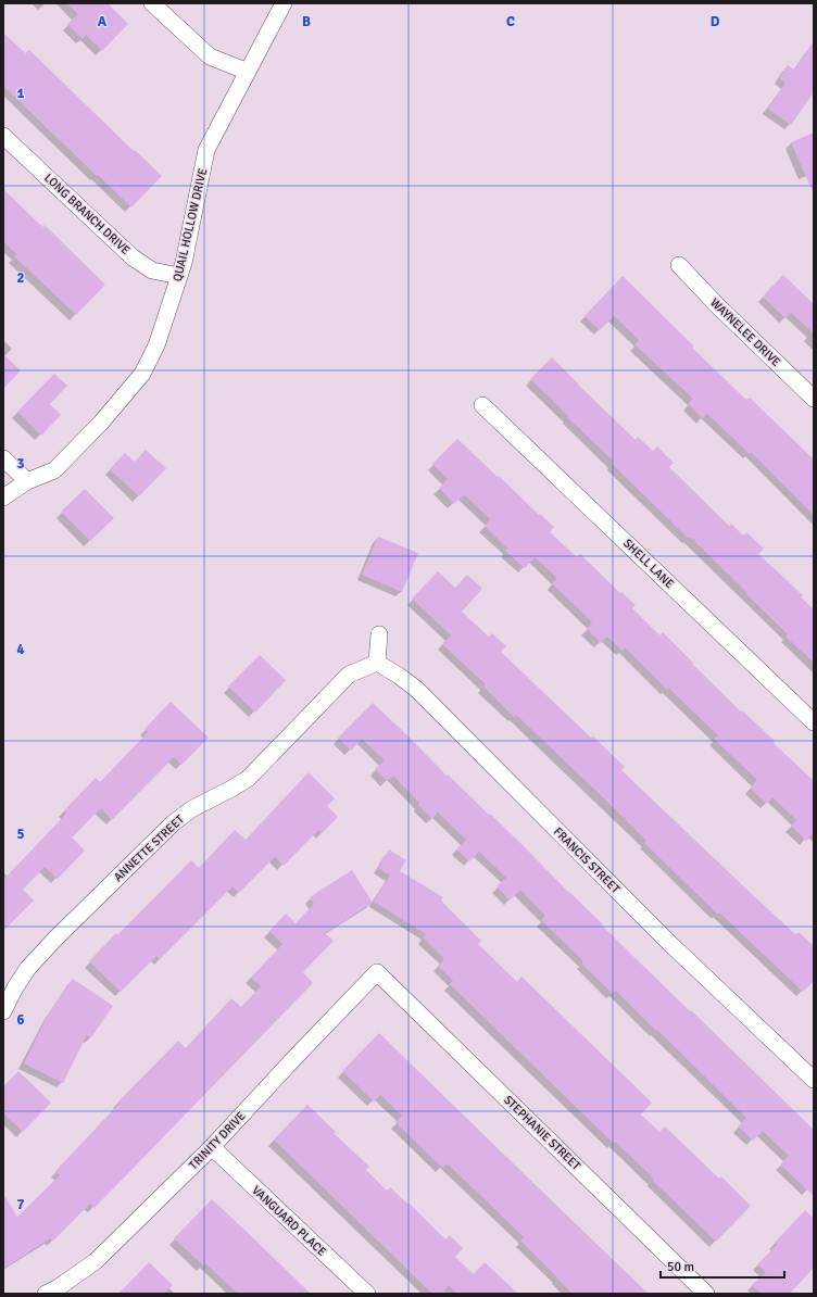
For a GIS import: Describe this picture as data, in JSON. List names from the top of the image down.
{
  "streets": {
    "street": [
      "LONG BRANCH DRIVE",
      "QUAIL HOLLOW DRIVE",
      "WAYNELEE DRIVE",
      "SHELL LANE",
      "ANNETTE STREET",
      "FRANCIS STREET",
      "STEPHANIE STREET",
      "TRINITY DRIVE",
      "VANGUARD PLACE"
    ]
  },
  "crossings": [
    ["LONG BRANCH DRIVE", "QUAIL HOLLOW DRIVE"],
    ["ANNETTE STREET", "FRANCIS STREET"],
    ["STEPHANIE STREET", "TRINITY DRIVE"],
    ["TRINITY DRIVE", "VANGUARD PLACE"]
  ],
  "scale_bar": "50 m",
  "grid": {
    "columns": [
      "A",
      "B",
      "C",
      "D"
    ],
    "rows": [
      "1",
      "2",
      "3",
      "4",
      "5",
      "6",
      "7"
    ]
  }
}
